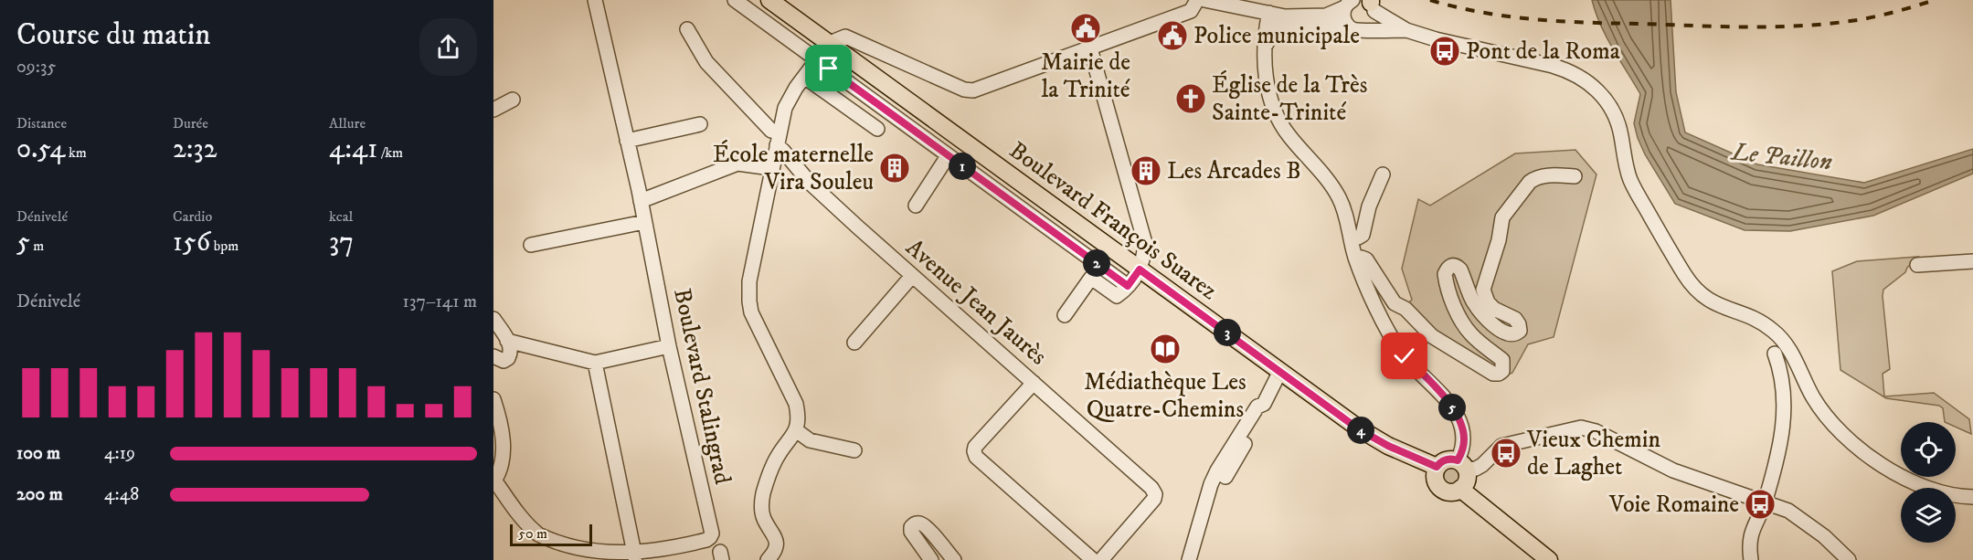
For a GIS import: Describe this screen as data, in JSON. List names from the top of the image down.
{
  "streets": {
    "main road": ["Boulevard François Suarez"],
    "street": ["Avenue Jean Jaurès", "Boulevard Stalingrad"]
  },
  "water": ["Le Paillon"],
  "places": {
    "public building": ["Mairie de la Trinité", "Police municipale"],
    "bus stop": ["Pont de la Roma", "Vieux Chemin de Laghet", "Voie Romaine"],
    "church": ["Église de la Très Sainte-Trinité"],
    "building": ["École maternelle Vira Souleu", "Les Arcades B"],
    "library": ["Médiathèque Les Quatre-Chemins"]
  },
  "scale_bar": "50 m",
  "page": {
    "heading": ["Course du matin", "09:35"],
    "stats": [
      ["Distance", "0.54 km"],
      ["Durée", "2:32"],
      ["Allure", "4:41 /km"],
      ["Dénivelé", "5 m"],
      ["Cardio", "156 bpm"],
      ["kcal", "37"]
    ],
    "pins": [
      "1",
      "2",
      "3",
      "5",
      "4"
    ],
    "chart": ["Dénivelé", "137–141 m"],
    "list": [
      {
        "name": "100 m",
        "note": "4:19"
      },
      {
        "name": "200 m",
        "note": "4:48"
      }
    ],
    "scale": "50 m"
  }
}
